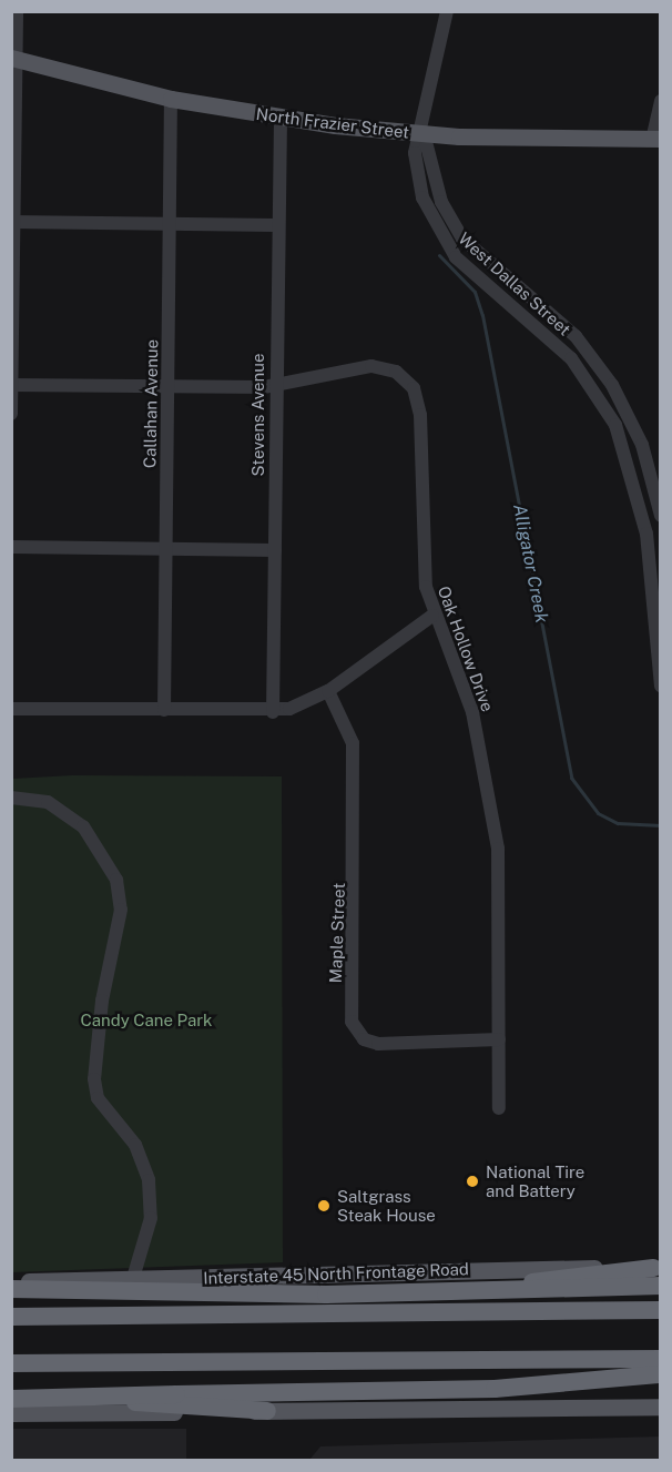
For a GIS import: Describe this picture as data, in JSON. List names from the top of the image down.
{
  "streets": {
    "main road": ["North Frazier Street", "Interstate 45 North Frontage Road"],
    "street": [
      "West Dallas Street",
      "Callahan Avenue",
      "Stevens Avenue",
      "Oak Hollow Drive",
      "Maple Street"
    ]
  },
  "crossings": [
    ["North Frazier Street", "West Dallas Street"],
    ["North Frazier Street", "Callahan Avenue"],
    ["North Frazier Street", "Stevens Avenue"],
    ["Callahan Avenue", "Oak Hollow Drive"],
    ["Stevens Avenue", "Oak Hollow Drive"],
    ["Oak Hollow Drive", "Maple Street"]
  ],
  "water": ["Alligator Creek"],
  "parks": ["Candy Cane Park"],
  "places": ["National Tire and Battery", "Saltgrass Steak House"]
}
